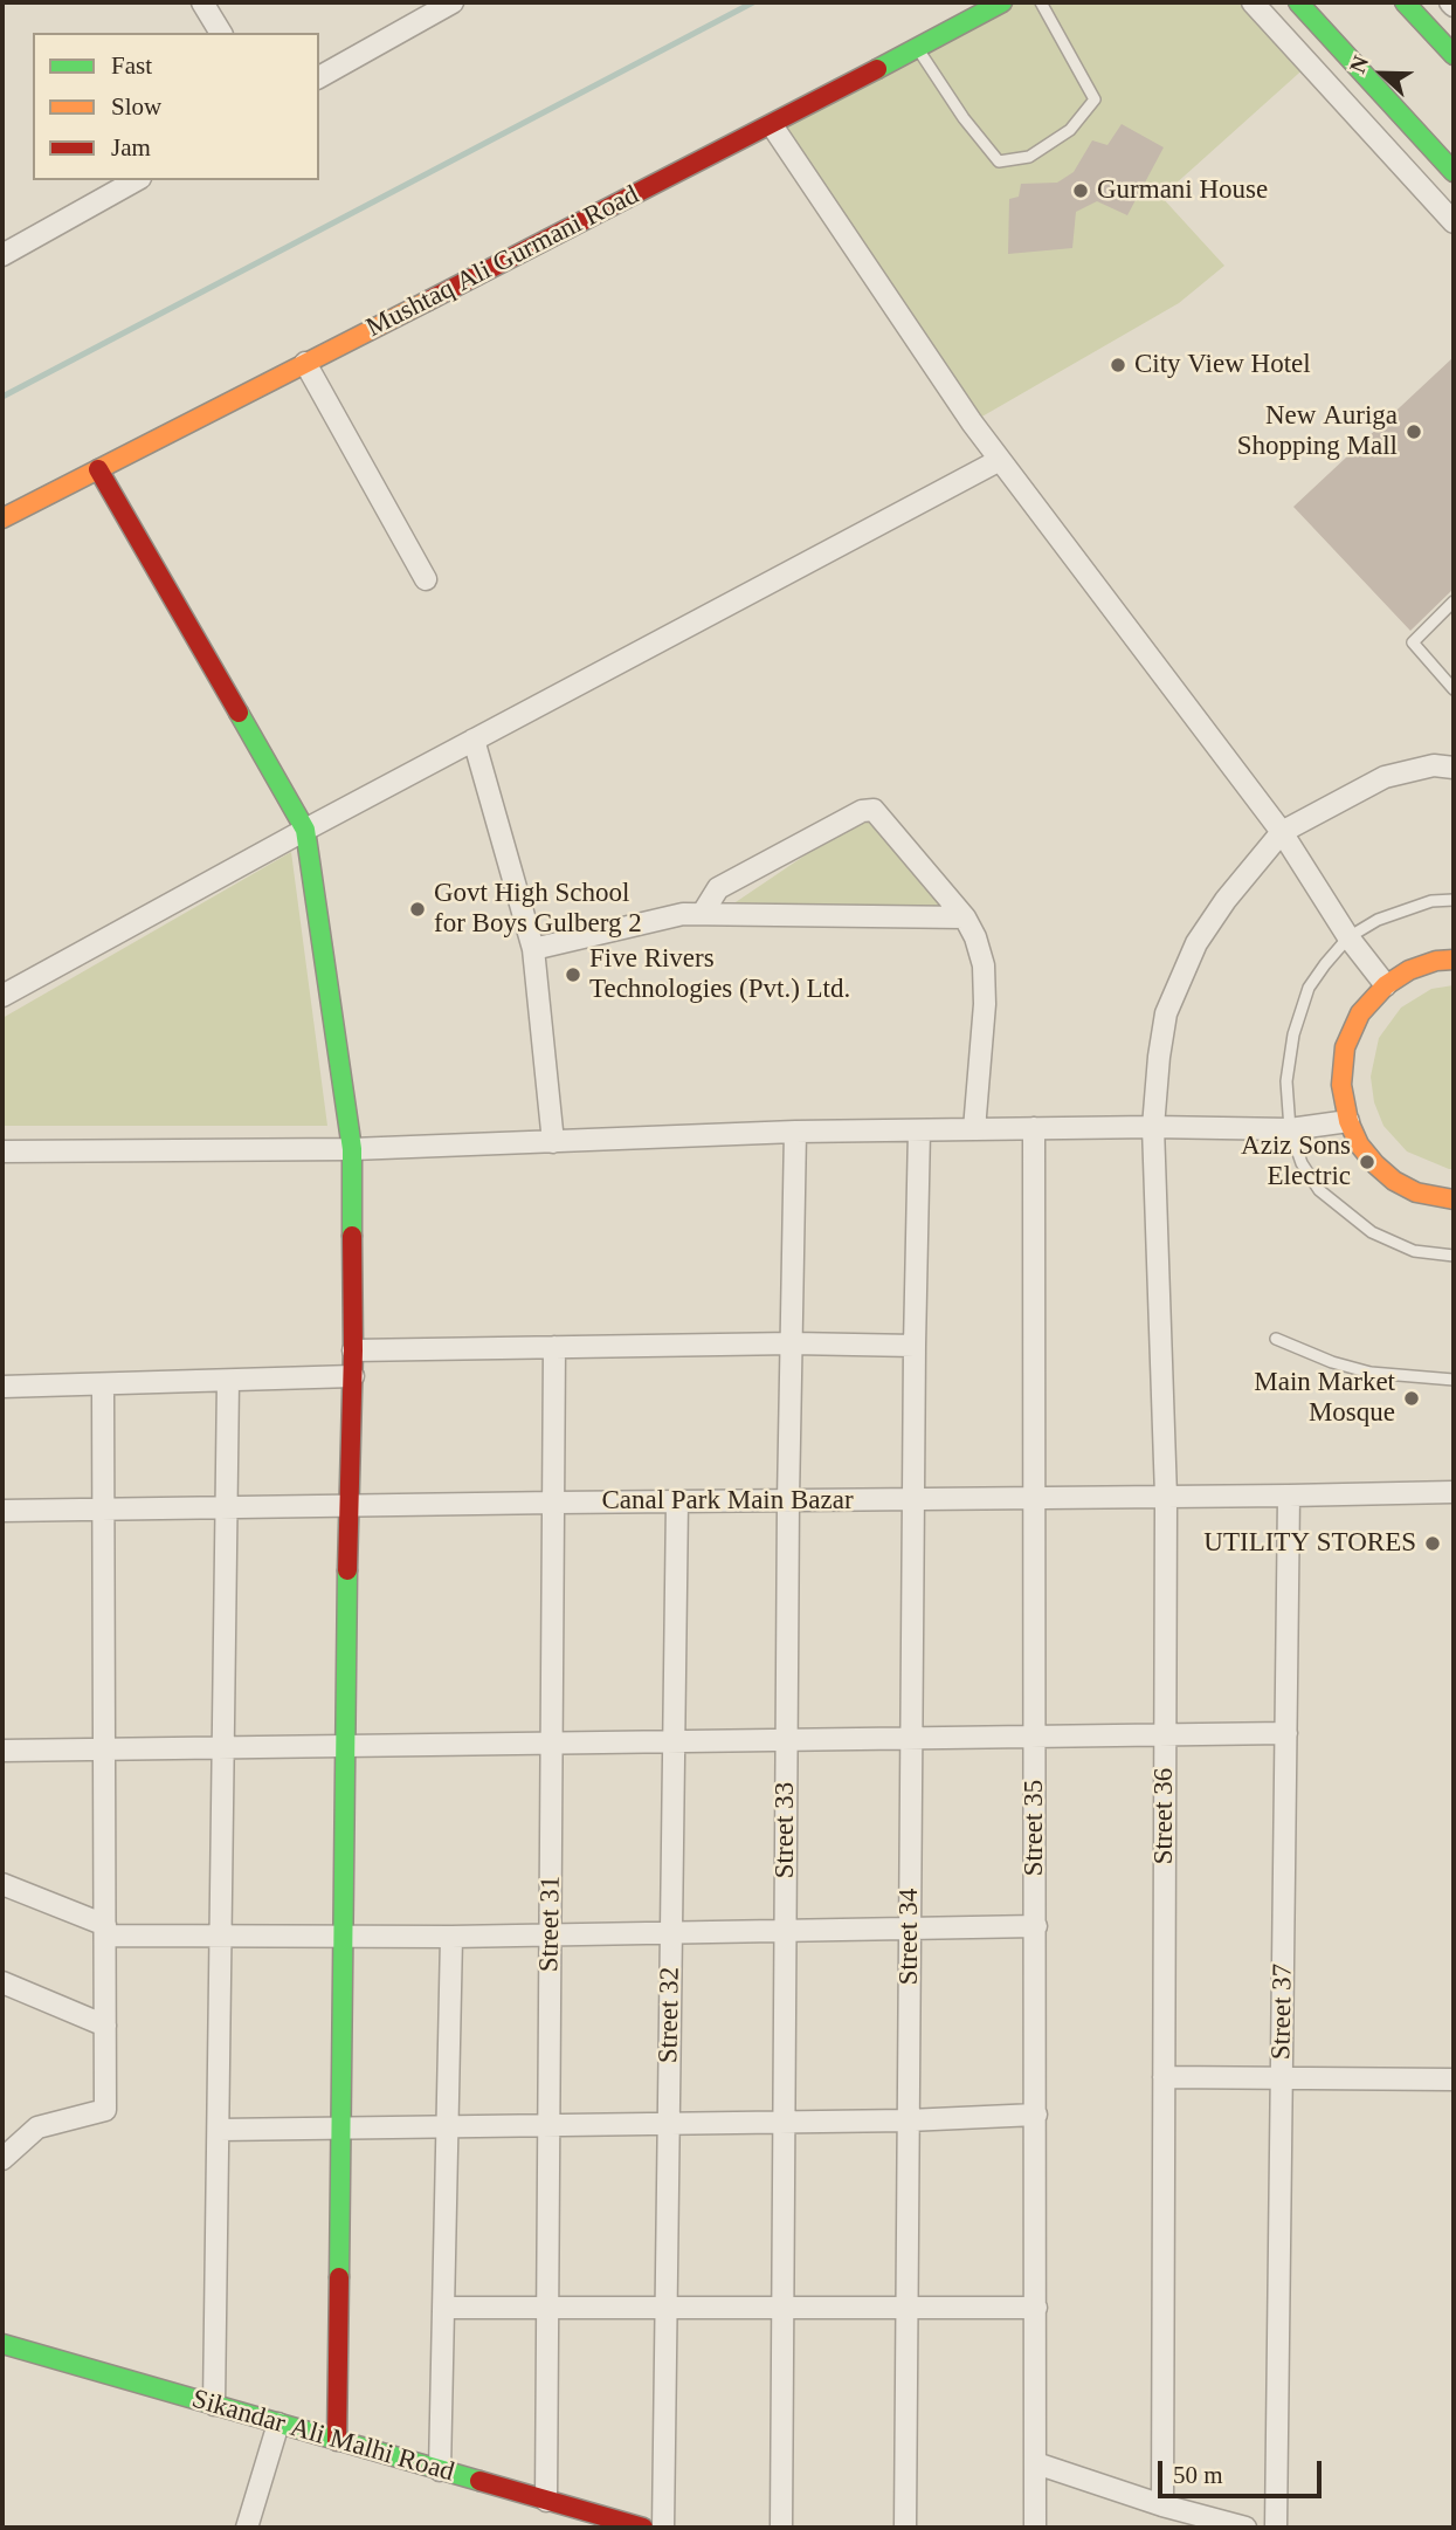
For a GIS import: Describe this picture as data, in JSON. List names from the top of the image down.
{
  "streets": {
    "street": [
      "Mushtaq Ali Gurmani Road",
      "Canal Park Main Bazar",
      "Street 36",
      "Street 35",
      "Street 33",
      "Street 31",
      "Street 34",
      "Street 37",
      "Street 32",
      "Sikandar Ali Malhi Road"
    ]
  },
  "crossings": [
    ["Canal Park Main Bazar", "Street 36"],
    ["Canal Park Main Bazar", "Street 35"],
    ["Canal Park Main Bazar", "Street 33"],
    ["Canal Park Main Bazar", "Street 31"],
    ["Canal Park Main Bazar", "Street 34"],
    ["Canal Park Main Bazar", "Street 37"],
    ["Canal Park Main Bazar", "Street 32"],
    ["Street 31", "Sikandar Ali Malhi Road"]
  ],
  "places": [
    "Gurmani House",
    "City View Hotel",
    "New Auriga Shopping Mall",
    "Govt High School for Boys Gulberg 2",
    "Five Rivers Technologies (Pvt.) Ltd.",
    "Aziz Sons Electric",
    "Main Market Mosque",
    "UTILITY STORES"
  ],
  "legend": ["Fast", "Slow", "Jam"],
  "scale_bar": "50 m",
  "north": "left"
}
